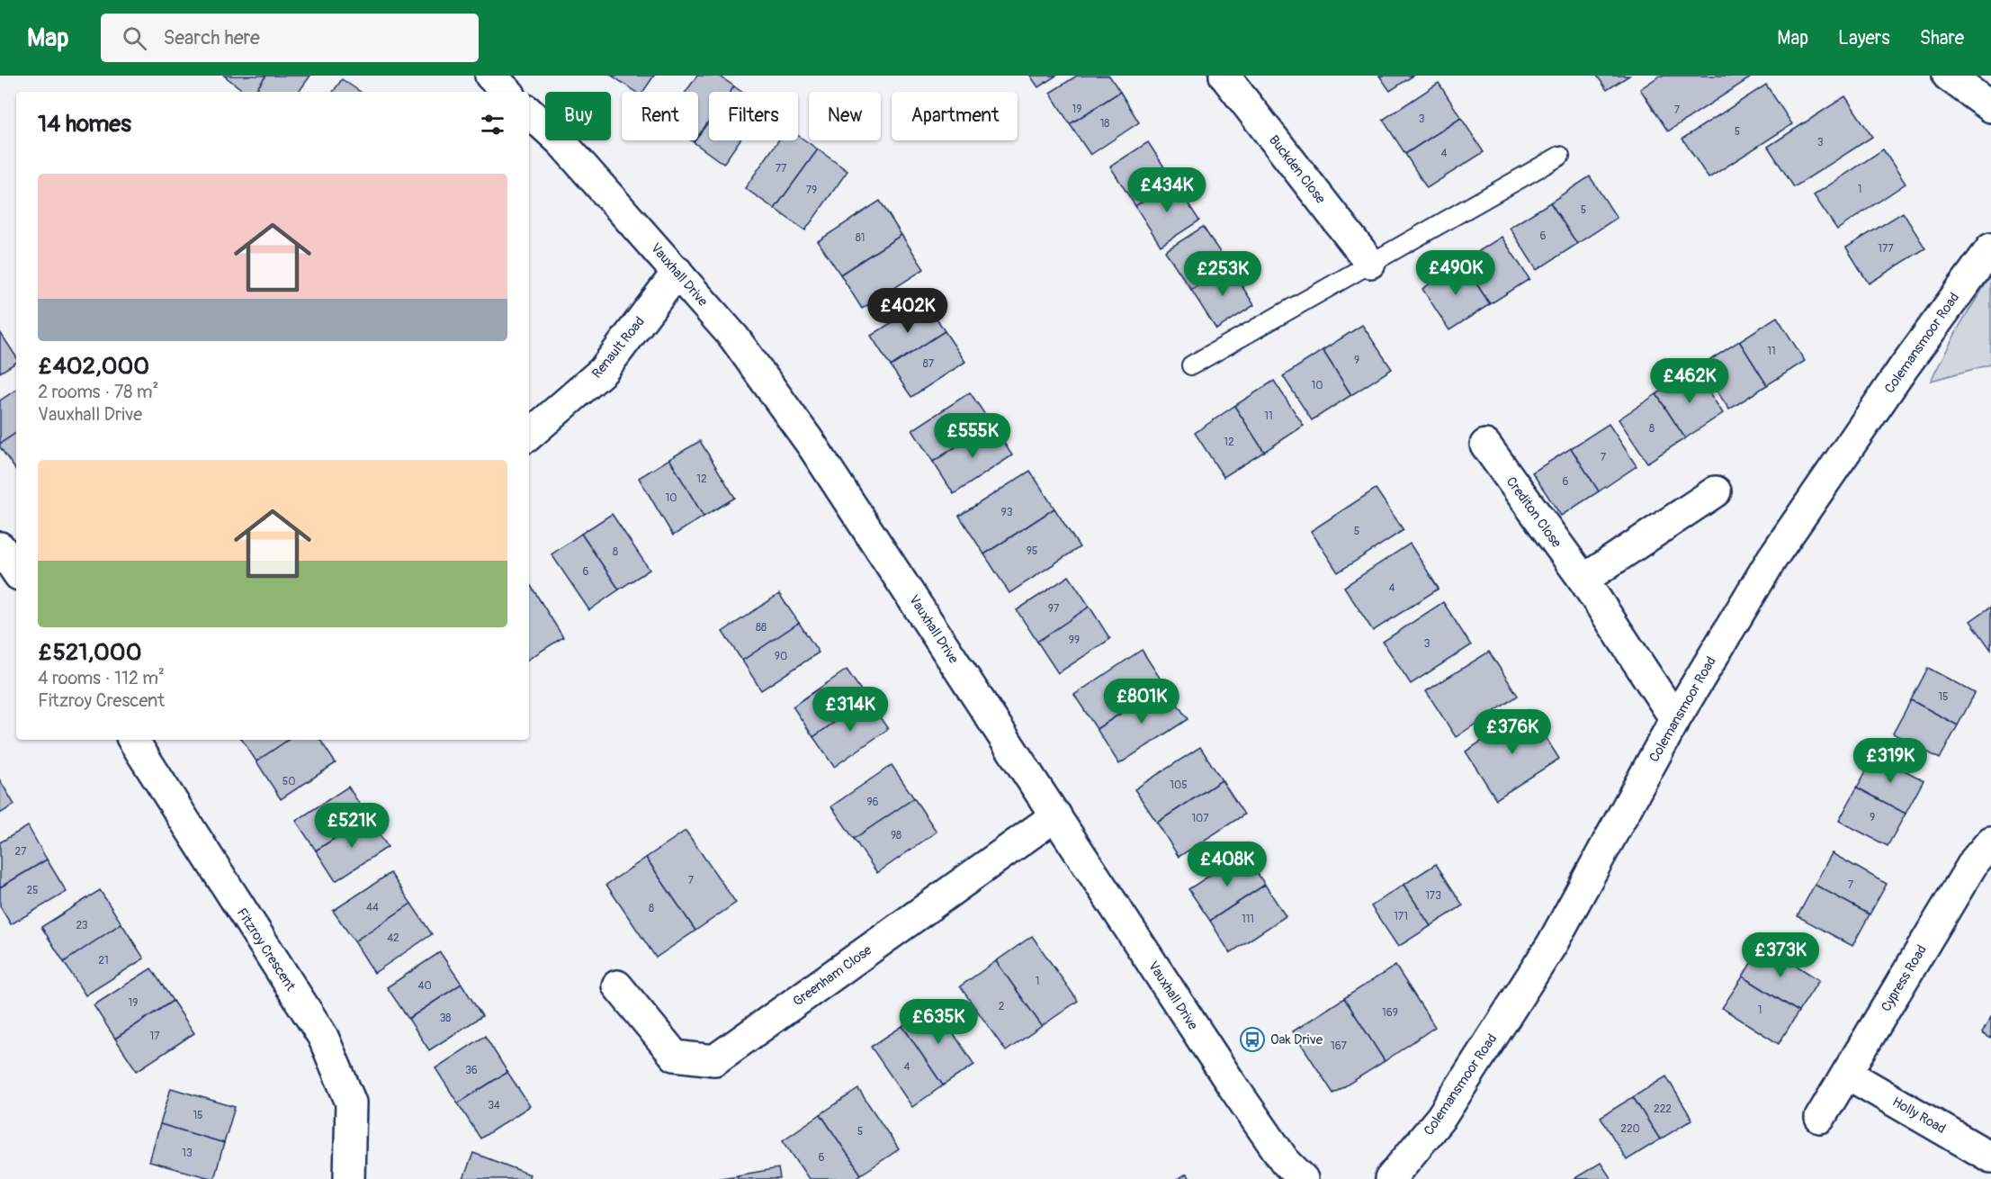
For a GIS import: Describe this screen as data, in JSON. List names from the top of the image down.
{
  "streets": {
    "street": [
      "Buckden Close",
      "Vauxhall Drive",
      "Colemansmoor Road",
      "Renault Road",
      "Crediton Close",
      "Fitzroy Crescent",
      "Greenham Close",
      "Cypress Road",
      "Holly Road"
    ]
  },
  "crossings": [
    ["Vauxhall Drive", "Renault Road"],
    ["Vauxhall Drive", "Greenham Close"],
    ["Colemansmoor Road", "Crediton Close"],
    ["Cypress Road", "Holly Road"]
  ],
  "places": {
    "bus stop": ["Oak Drive"]
  },
  "house_numbers": [
    "19",
    "7",
    "3",
    "18",
    "5",
    "3",
    "4",
    "77",
    "1",
    "79",
    "5",
    "6",
    "81",
    "177",
    "11",
    "9",
    "87",
    "10",
    "11",
    "8",
    "12",
    "7",
    "12",
    "6",
    "10",
    "93",
    "5",
    "95",
    "8",
    "6",
    "4",
    "97",
    "88",
    "99",
    "3",
    "90",
    "15",
    "50",
    "105",
    "96",
    "9",
    "107",
    "98",
    "27",
    "7",
    "7",
    "25",
    "173",
    "44",
    "8",
    "171",
    "111",
    "23",
    "42",
    "21",
    "1",
    "40",
    "19",
    "2",
    "1",
    "169",
    "38",
    "17",
    "167",
    "4",
    "36",
    "34",
    "222",
    "15",
    "220",
    "5",
    "13",
    "6"
  ],
  "page": {
    "header": "Map",
    "search": "Search here",
    "nav": ["Map", "Layers", "Share"],
    "chip": [
      "Buy",
      "Rent",
      "Filters",
      "New",
      "Apartment"
    ],
    "heading": "14 homes",
    "list": [
      {
        "name": "£402,000",
        "note": "2 rooms · 78 m² · Vauxhall Drive"
      },
      {
        "name": "£521,000",
        "note": "4 rooms · 112 m² · Fitzroy Crescent"
      }
    ],
    "price": [
      "£434K",
      "£490K",
      "£253K",
      "£402K",
      "£462K",
      "£555K",
      "£801K",
      "£314K",
      "£376K",
      "£319K",
      "£521K",
      "£408K",
      "£373K",
      "£635K"
    ]
  }
}
